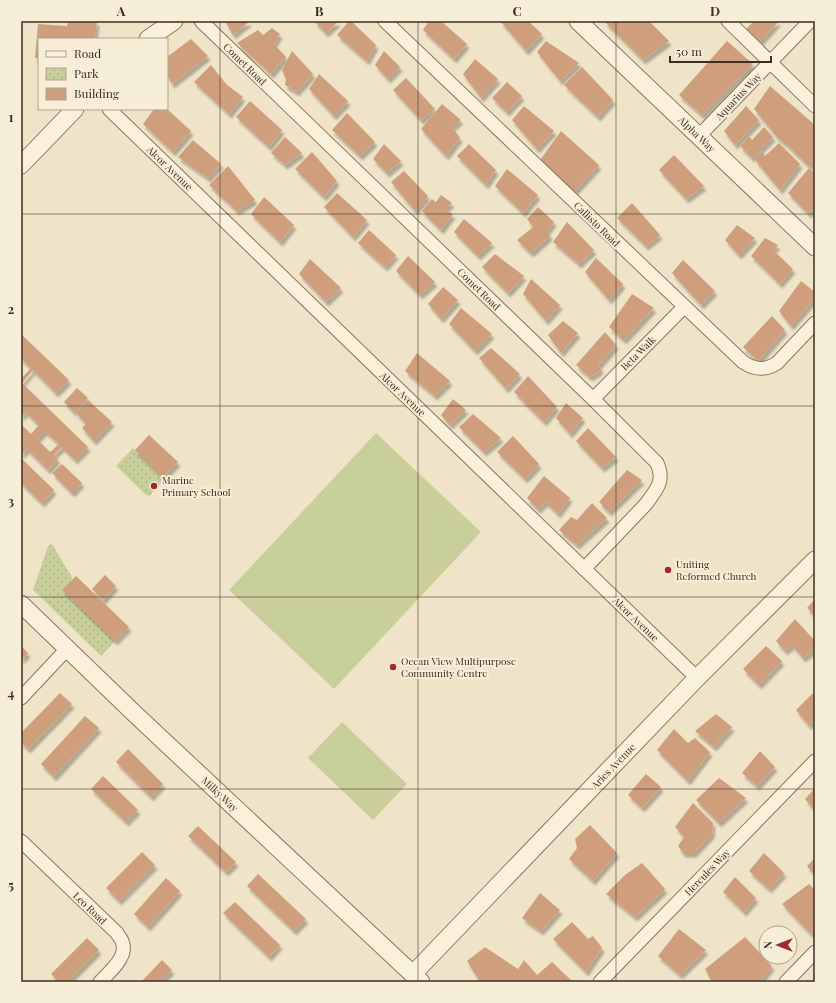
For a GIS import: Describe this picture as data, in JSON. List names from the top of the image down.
{
  "streets": {
    "street": [
      "Comet Road",
      "Aquarius Way",
      "Alpha Way",
      "Alcor Avenue",
      "Callisto Road",
      "Beta Walk",
      "Aries Avenue",
      "Milky Way",
      "Hercules Way",
      "Leo Road"
    ]
  },
  "crossings": [
    ["Comet Road", "Alcor Avenue"],
    ["Comet Road", "Beta Walk"],
    ["Aquarius Way", "Alpha Way"],
    ["Alcor Avenue", "Aries Avenue"],
    ["Callisto Road", "Beta Walk"],
    ["Aries Avenue", "Milky Way"]
  ],
  "places": ["Marine Primary School", "Uniting Reformed Church", "Ocean View Multipurpose Community Centre"],
  "legend": ["Road", "Park", "Building"],
  "scale_bar": "50 m",
  "north": "left",
  "grid": {
    "columns": [
      "A",
      "B",
      "C",
      "D"
    ],
    "rows": [
      "1",
      "2",
      "3",
      "4",
      "5"
    ]
  }
}
